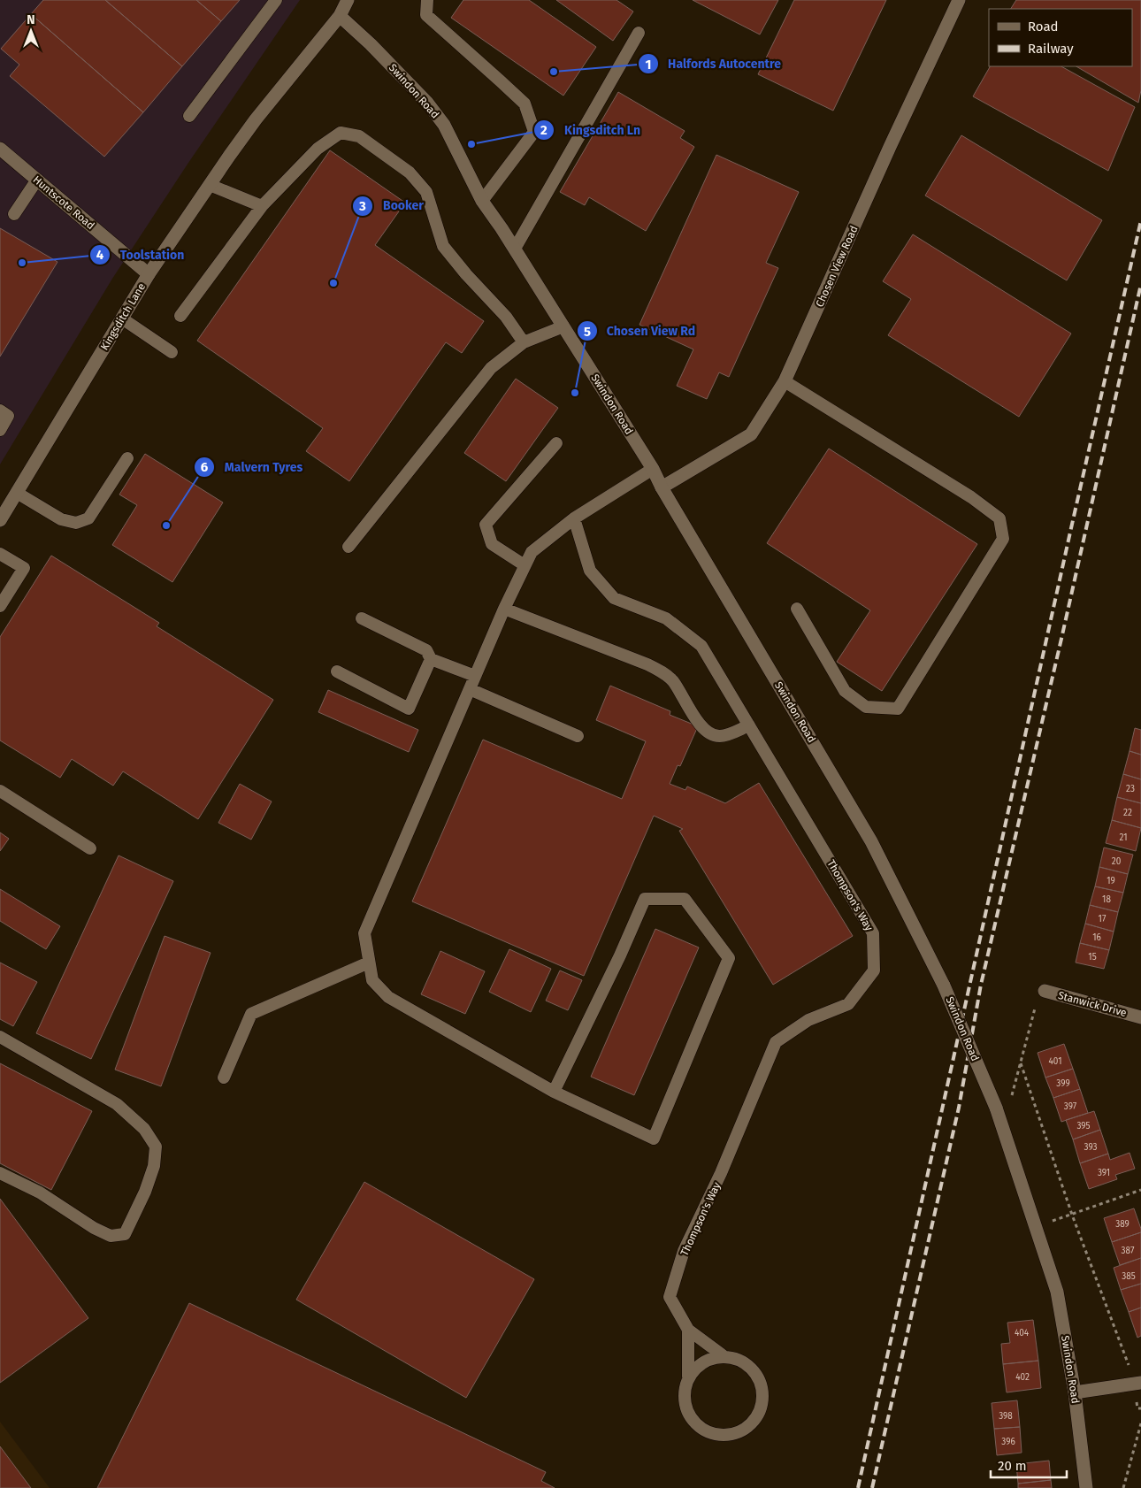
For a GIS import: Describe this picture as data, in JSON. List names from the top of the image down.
{
  "streets": {
    "street": [
      "Swindon Road",
      "Huntscote Road",
      "Chosen View Road",
      "Kingsditch Lane",
      "Stanwick Drive"
    ],
    "lane": ["Thompson's Way"]
  },
  "crossings": [
    ["Swindon Road", "Chosen View Road"],
    ["Swindon Road", "Kingsditch Lane"],
    ["Huntscote Road", "Kingsditch Lane"]
  ],
  "places": [
    "Halfords Autocentre",
    "Kingsditch Ln",
    "Toolstation",
    "Booker",
    "Chosen View Rd",
    "Malvern Tyres"
  ],
  "house_numbers": [
    "23",
    "22",
    "21",
    "20",
    "19",
    "18",
    "17",
    "16",
    "15",
    "401",
    "399",
    "397",
    "395",
    "393",
    "391",
    "389",
    "387",
    "385",
    "404",
    "402",
    "398",
    "396"
  ],
  "legend": ["Road", "Railway"],
  "scale_bar": "20 m",
  "north": "top"
}
